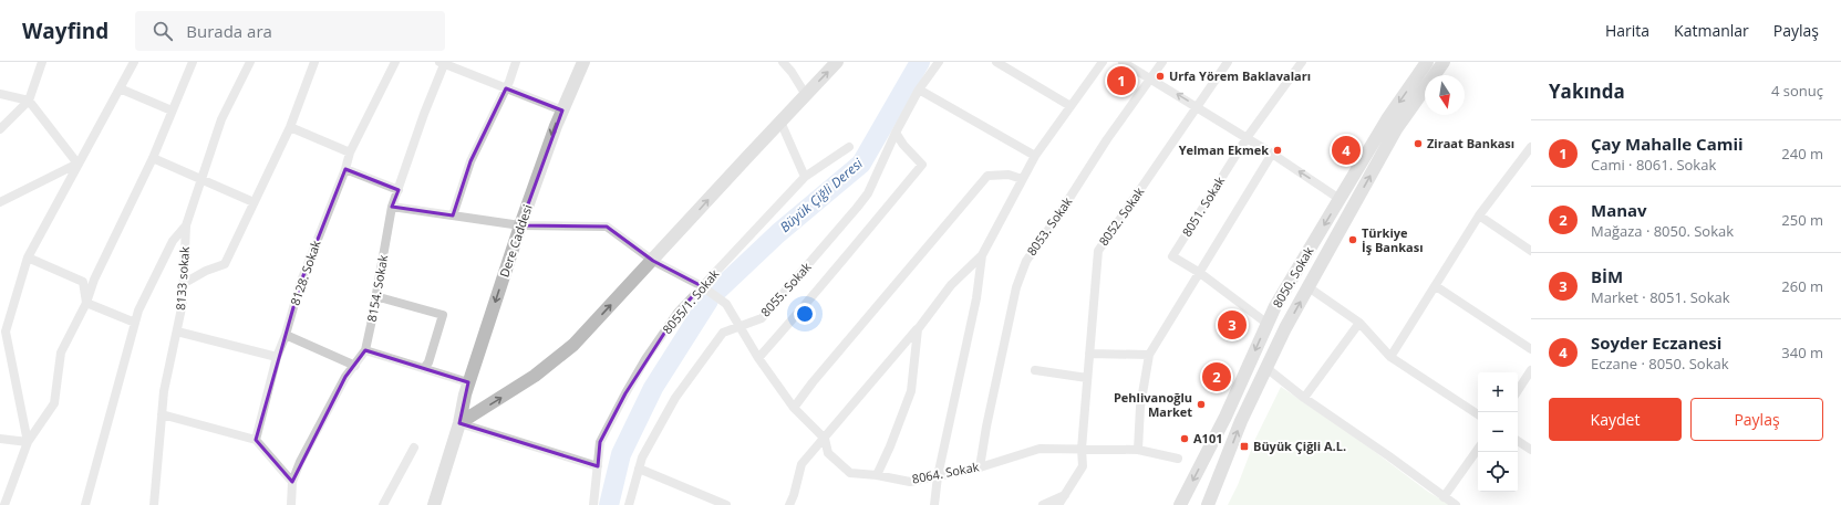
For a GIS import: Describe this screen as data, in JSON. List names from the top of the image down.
{
  "streets": {
    "street": [
      "8051. Sokak",
      "8052. Sokak",
      "8053. Sokak",
      "Dere Caddesi",
      "8128. Sokak",
      "8050. Sokak",
      "8133 sokak",
      "8154. Sokak",
      "8055. Sokak",
      "8055/1. Sokak",
      "8064. Sokak"
    ]
  },
  "crossings": [
    ["8051. Sokak", "8050. Sokak"],
    ["8052. Sokak", "8064. Sokak"],
    ["8053. Sokak", "8064. Sokak"],
    ["Dere Caddesi", "8064. Sokak"],
    ["8154. Sokak", "8064. Sokak"],
    ["8055. Sokak", "8064. Sokak"],
    ["8055/1. Sokak", "8064. Sokak"]
  ],
  "water": ["Büyük Çiğli Deresi"],
  "places": {
    "other": [
      "Urfa Yörem Baklavaları",
      "Ziraat Bankası",
      "Yelman Ekmek",
      "Türkiye İş Bankası",
      "Pehlivanoğlu Market",
      "A101"
    ],
    "transit": ["Büyük Çiğli A.L."]
  },
  "north": "bottom",
  "page": {
    "header": "Wayfind",
    "search": "Burada ara",
    "nav": ["Harita", "Katmanlar", "Paylaş"],
    "heading": ["Yakında", "4 sonuç"],
    "pins": [
      "1",
      "4",
      "3",
      "2"
    ],
    "list": [
      {
        "mark": "1",
        "name": "Çay Mahalle Camii",
        "note": "Cami · 8061. Sokak",
        "value": "240 m"
      },
      {
        "mark": "2",
        "name": "Manav",
        "note": "Mağaza · 8050. Sokak",
        "value": "250 m"
      },
      {
        "mark": "3",
        "name": "BİM",
        "note": "Market · 8051. Sokak",
        "value": "260 m"
      },
      {
        "mark": "4",
        "name": "Soyder Eczanesi",
        "note": "Eczane · 8050. Sokak",
        "value": "340 m"
      }
    ],
    "map_buttons": ["+", "−"],
    "buttons": ["Kaydet", "Paylaş"]
  }
}
